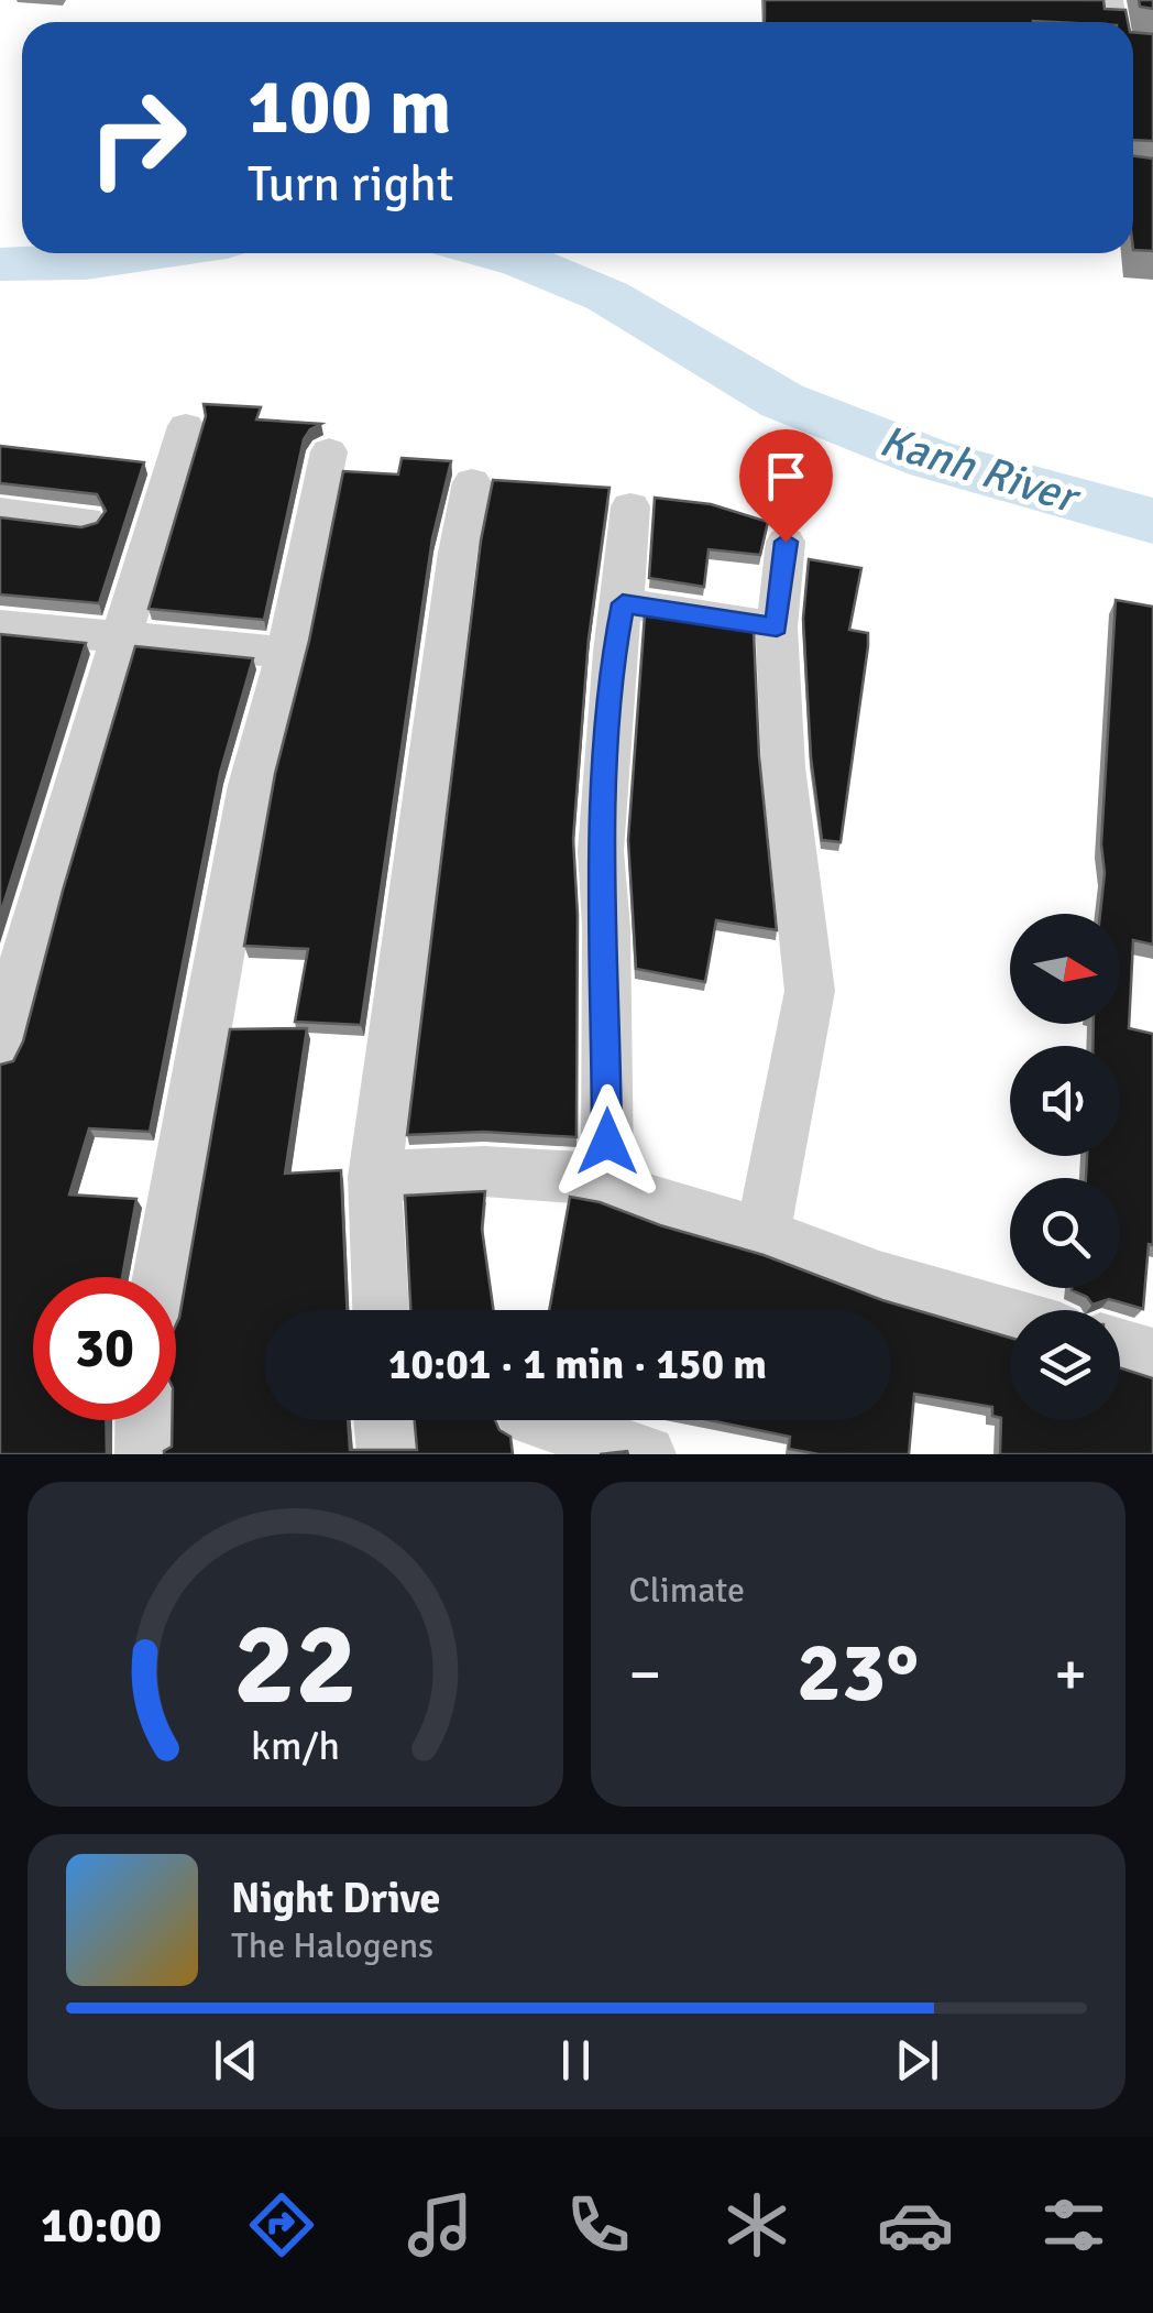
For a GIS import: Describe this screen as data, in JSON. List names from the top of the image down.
{
  "water": ["Kanh River"],
  "north": "right",
  "page": {
    "turn": ["100 m", "Turn right"],
    "limit": "30",
    "trip": "10:01 · 1 min · 150 m",
    "tile": "Climate",
    "heat": ["−", "23°", "+"],
    "song": ["Night Drive", "The Halogens"],
    "tabs": "10:00",
    "gauge": ["22", "km/h"]
  }
}
